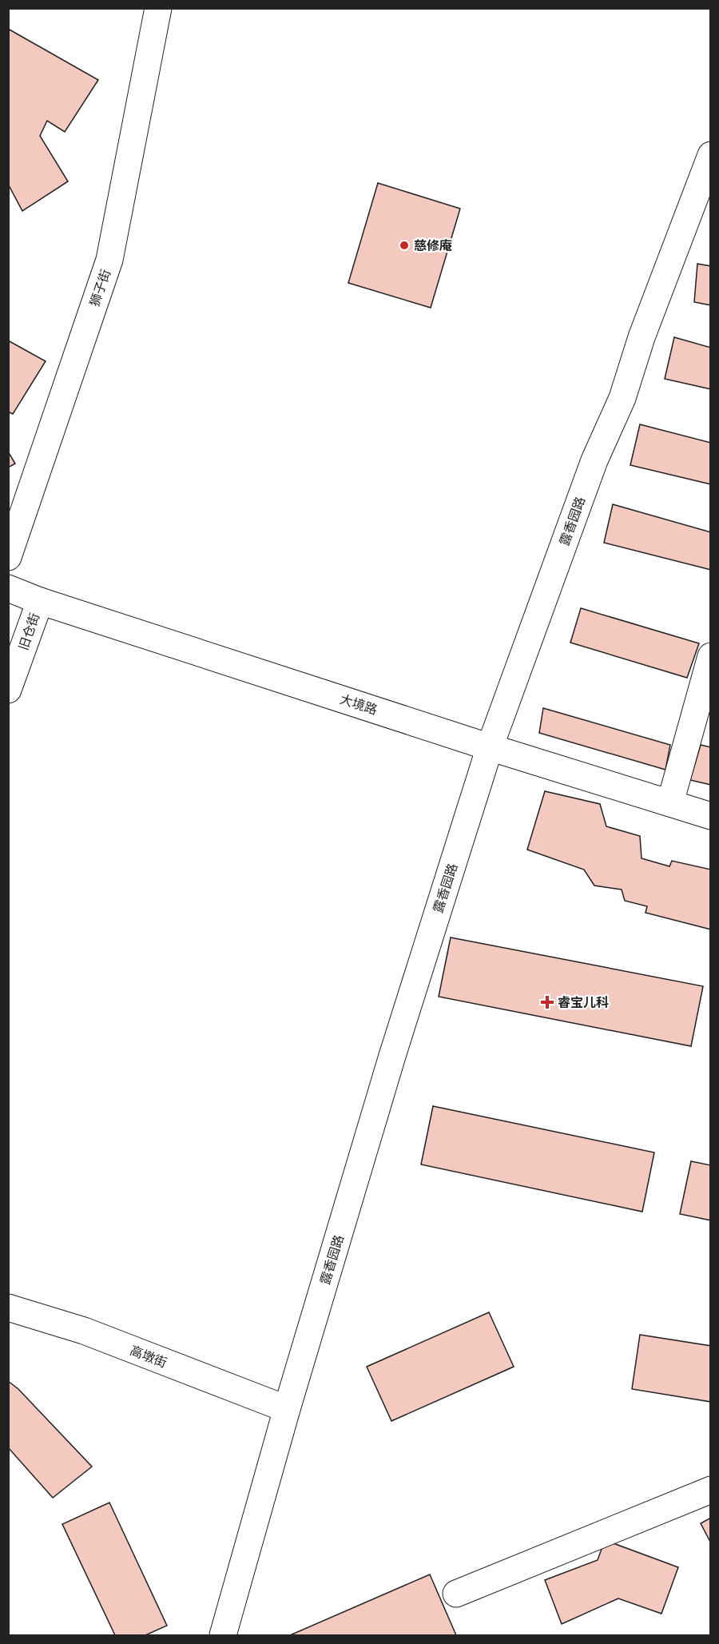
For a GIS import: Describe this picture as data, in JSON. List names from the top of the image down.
{
  "streets": {
    "street": [
      "狮子街",
      "露香园路",
      "旧仓街",
      "大境路",
      "高墩街"
    ]
  },
  "crossings": [
    ["露香园路", "大境路"],
    ["露香园路", "高墩街"],
    ["旧仓街", "大境路"]
  ],
  "places": {
    "other": ["慈修庵"],
    "health": ["睿宝儿科"]
  }
}
